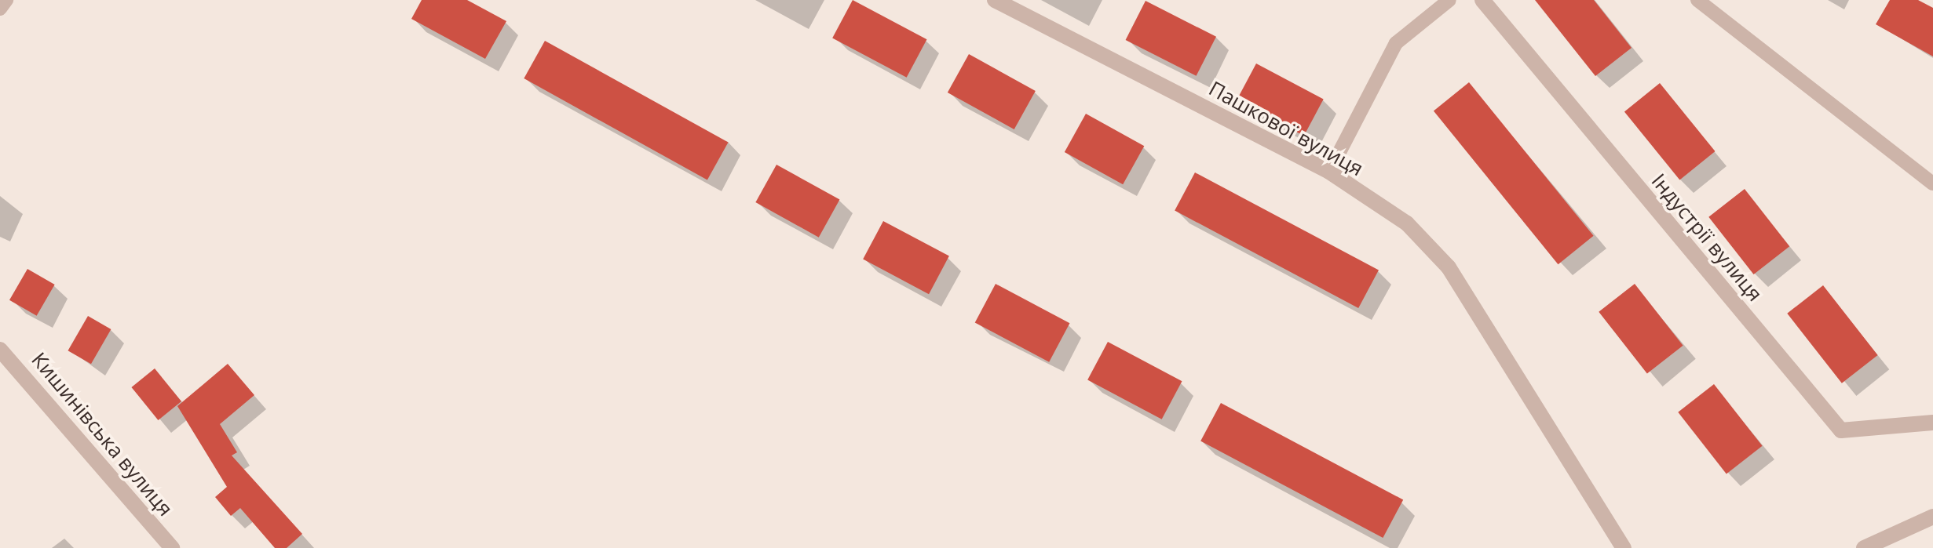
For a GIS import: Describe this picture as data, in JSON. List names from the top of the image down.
{
  "streets": {
    "street": ["Пашкової вулиця", "Індустрії вулиця", "Кишинівська вулиця"]
  }
}
